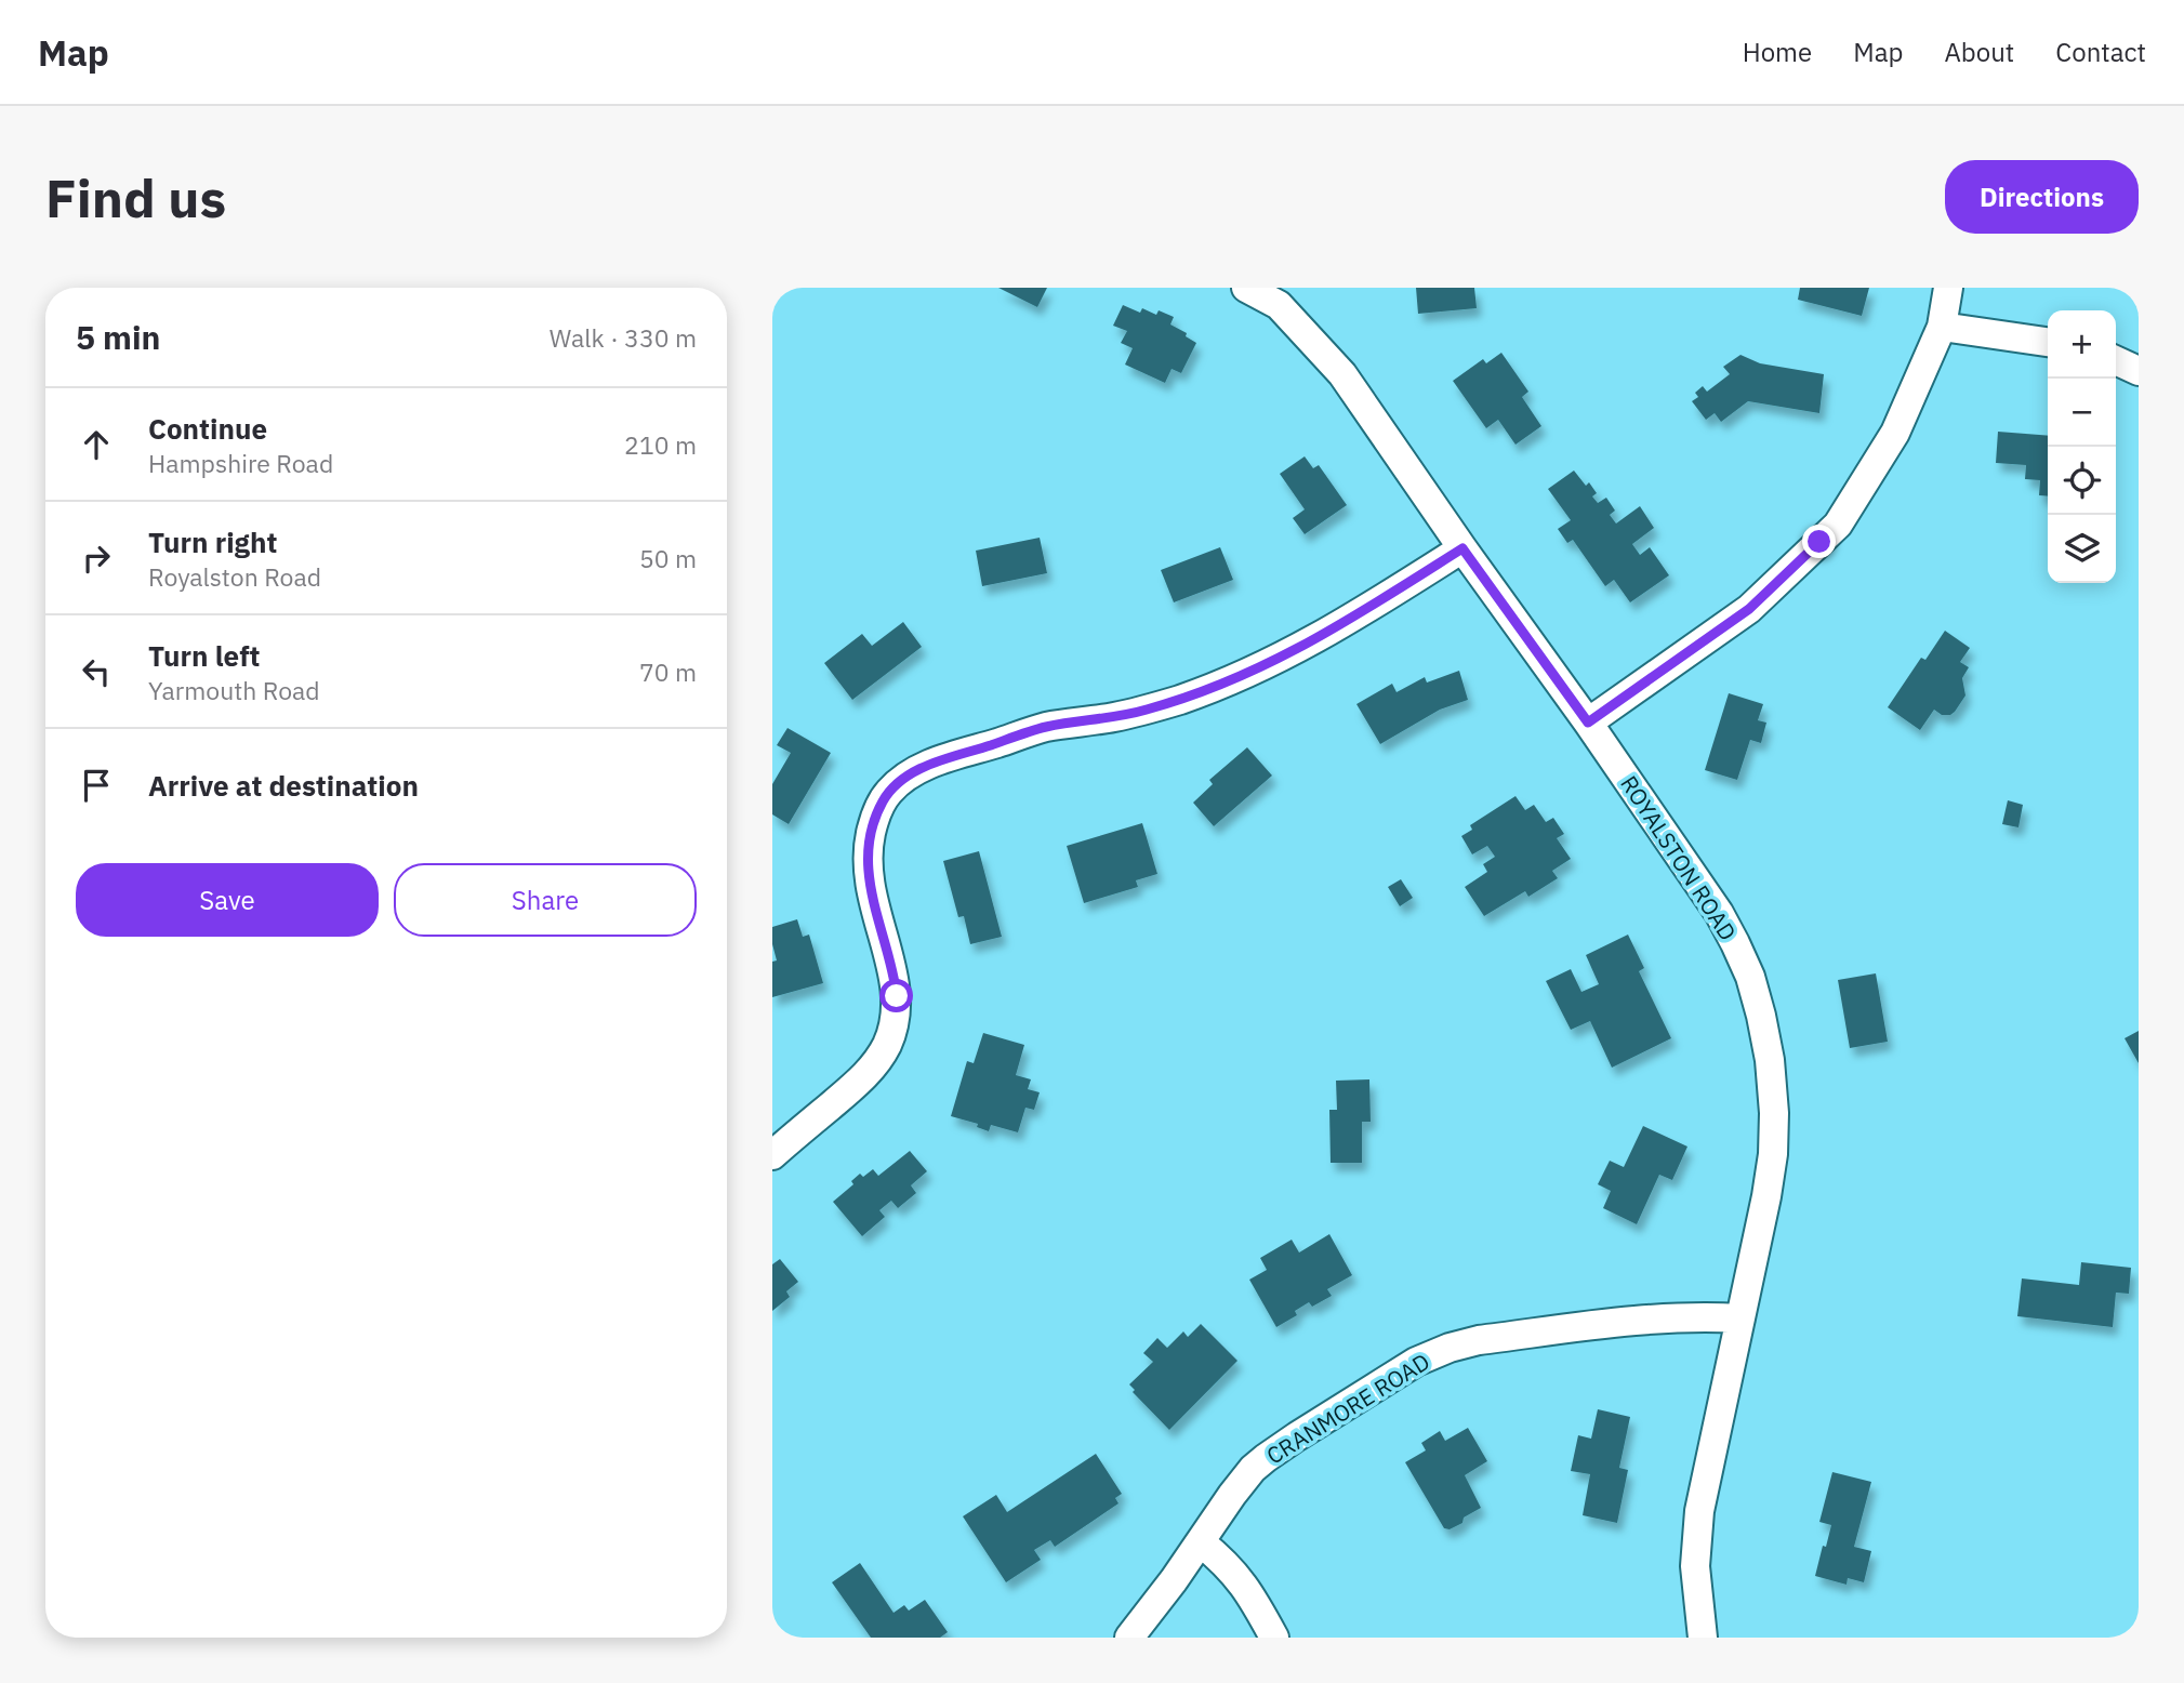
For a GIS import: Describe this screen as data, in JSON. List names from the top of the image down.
{
  "streets": {
    "street": ["ROYALSTON ROAD", "CRANMORE ROAD"]
  },
  "crossings": [
    ["ROYALSTON ROAD", "CRANMORE ROAD"]
  ],
  "page": {
    "header": "Map",
    "nav": [
      "Home",
      "Map",
      "About",
      "Contact"
    ],
    "buttons": [
      "Directions",
      ["Save", "Share"]
    ],
    "title": "Find us",
    "heading": ["5 min", "Walk · 330 m"],
    "map_buttons": ["+", "−"],
    "list": [
      ["Continue", "Hampshire Road", "210 m"],
      ["Turn right", "Royalston Road", "50 m"],
      ["Turn left", "Yarmouth Road", "70 m"],
      "Arrive at destination"
    ]
  }
}
